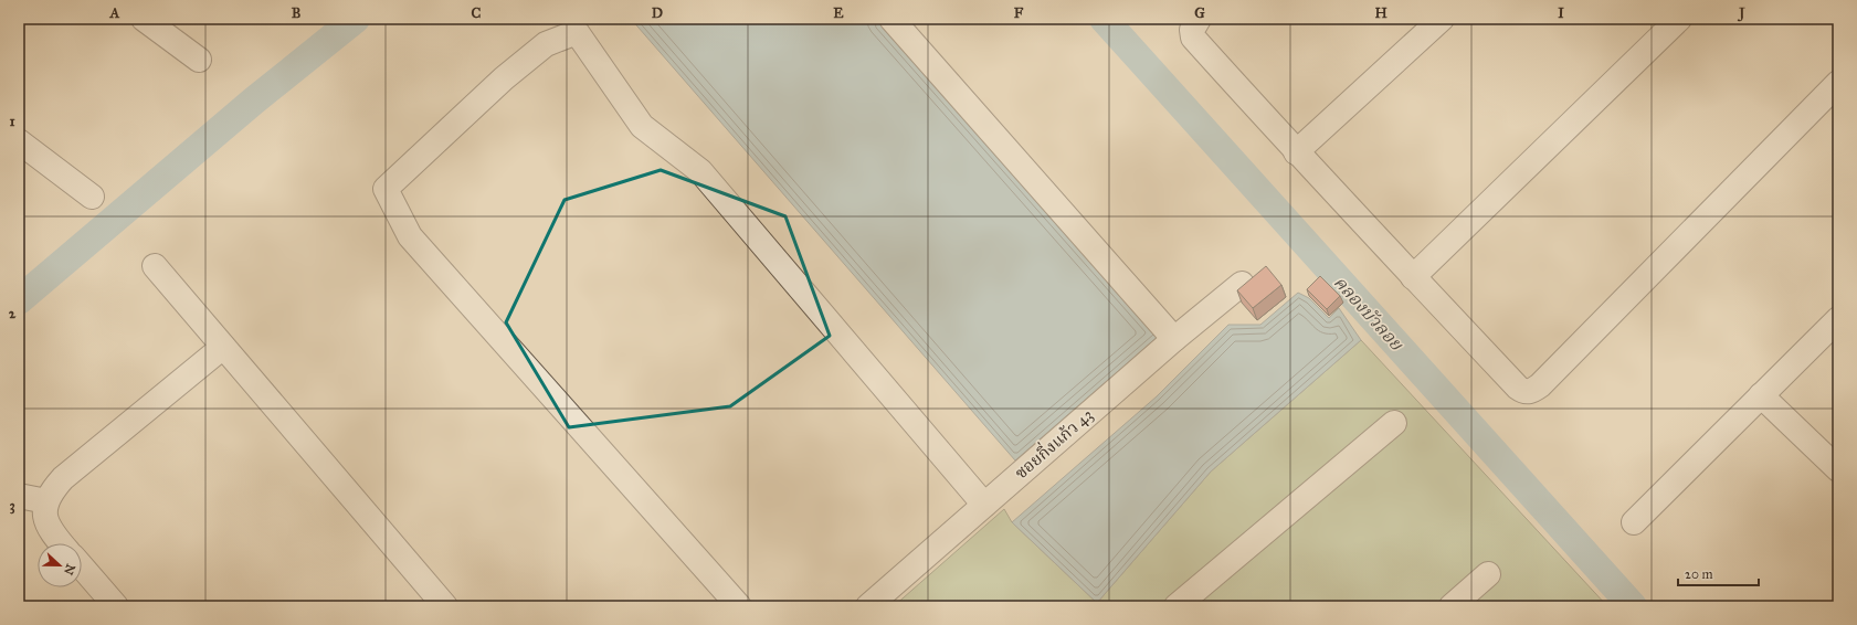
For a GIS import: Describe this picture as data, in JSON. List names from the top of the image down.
{
  "streets": {
    "street": ["ซอยกิ่งแก้ว 43"]
  },
  "water": ["คลองบัวลอย"],
  "scale_bar": "20 m",
  "north": "right",
  "grid": {
    "columns": [
      "A",
      "B",
      "C",
      "D",
      "E",
      "F",
      "G",
      "H",
      "I",
      "J"
    ],
    "rows": ["1", "2", "3"]
  }
}
